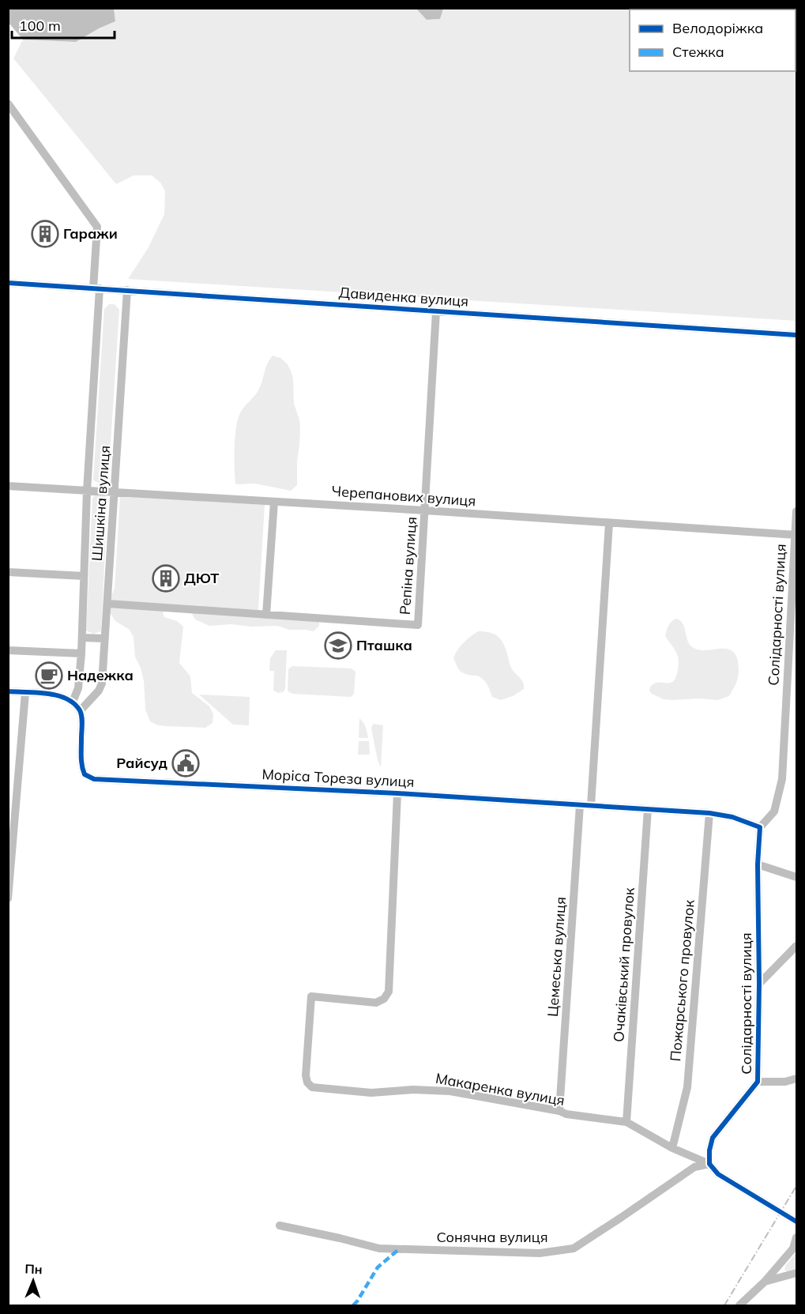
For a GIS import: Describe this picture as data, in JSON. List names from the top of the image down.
{
  "streets": {
    "street": [
      "Давиденка вулиця",
      "Черепанових вулиця",
      "Шишкiна вулиця",
      "Репiна вулиця",
      "Солідарності вулиця",
      "Моріса Тореза вулиця",
      "Цемеська вулиця",
      "Очакiвський провулок",
      "Пожарського провулок",
      "Макаренка вулиця",
      "Сонячна вулиця"
    ]
  },
  "crossings": [
    ["Давиденка вулиця", "Шишкiна вулиця"],
    ["Давиденка вулиця", "Репiна вулиця"],
    ["Черепанових вулиця", "Шишкiна вулиця"],
    ["Черепанових вулиця", "Репiна вулиця"],
    ["Черепанових вулиця", "Солідарності вулиця"],
    ["Шишкiна вулиця", "Репiна вулиця"],
    ["Шишкiна вулиця", "Моріса Тореза вулиця"],
    ["Солідарності вулиця", "Моріса Тореза вулиця"],
    ["Солідарності вулиця", "Макаренка вулиця"],
    ["Солідарності вулиця", "Сонячна вулиця"],
    ["Моріса Тореза вулиця", "Цемеська вулиця"],
    ["Моріса Тореза вулиця", "Очакiвський провулок"],
    ["Моріса Тореза вулиця", "Пожарського провулок"],
    ["Моріса Тореза вулиця", "Макаренка вулиця"],
    ["Цемеська вулиця", "Макаренка вулиця"],
    ["Очакiвський провулок", "Макаренка вулиця"],
    ["Пожарського провулок", "Макаренка вулиця"],
    ["Макаренка вулиця", "Сонячна вулиця"]
  ],
  "places": {
    "building": ["Гаражи", "ДЮТ"],
    "school or university": ["Пташка"],
    "cafe": ["Надежка"],
    "public building": ["Райсуд"]
  },
  "legend": ["Велодоріжка", "Стежка"],
  "scale_bar": "100 m",
  "north": "top"
}
